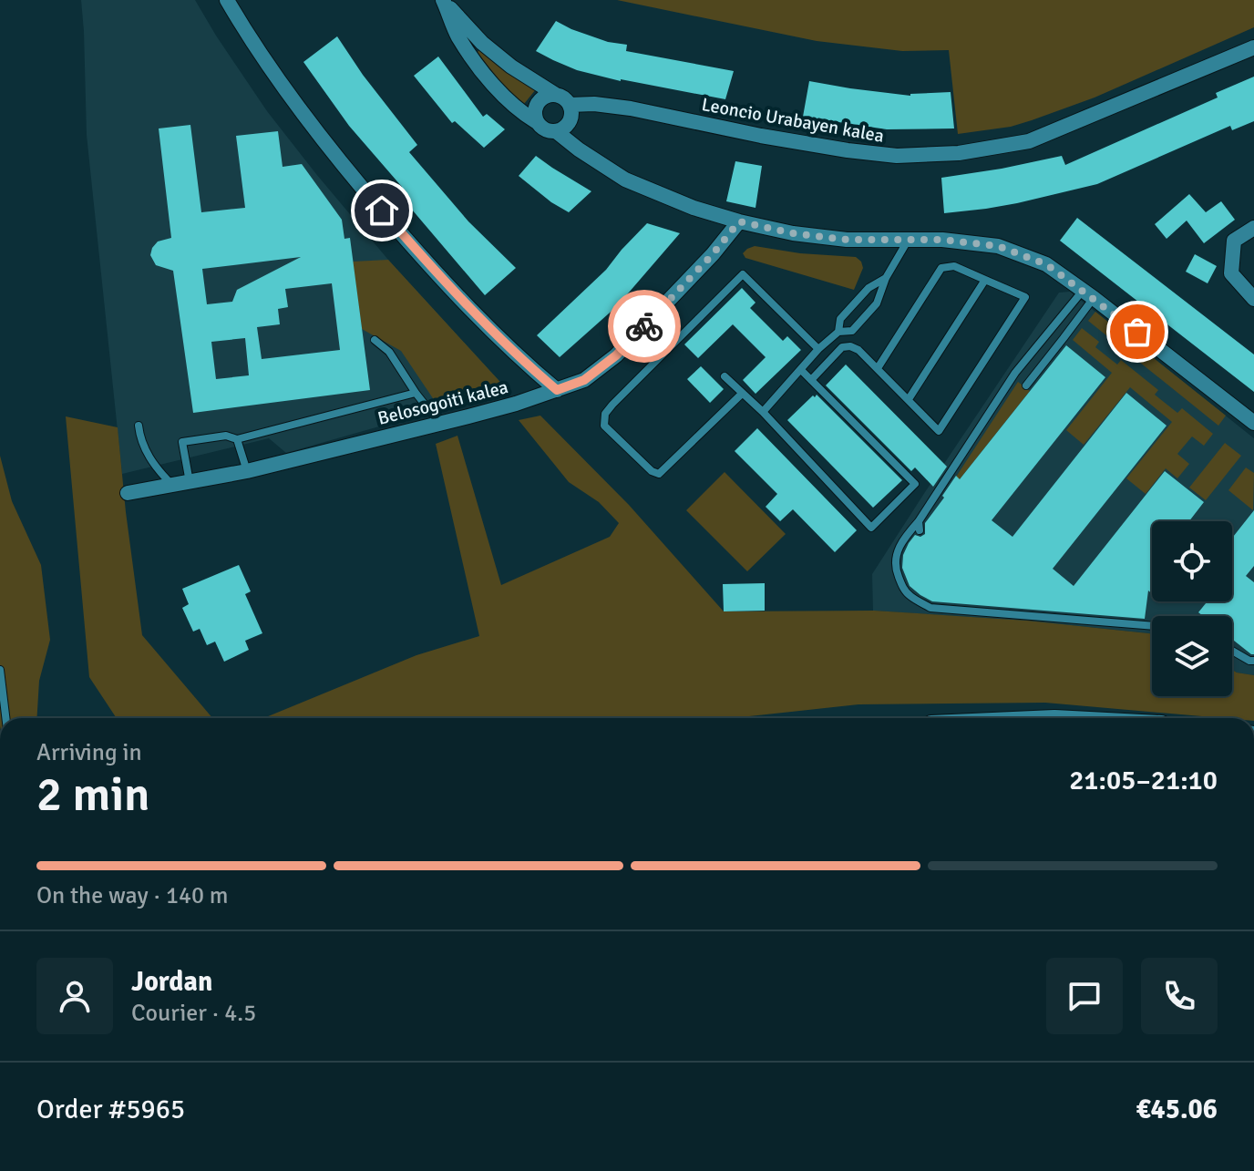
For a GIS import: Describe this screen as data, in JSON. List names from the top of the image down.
{
  "streets": {
    "street": ["Leoncio Urabayen kalea", "Belosogoiti kalea"]
  },
  "page": {
    "heading": ["2 min", "Arriving in", "21:05–21:10"],
    "panel": [
      "Jordan",
      "Courier · 4.5",
      "Order #5965",
      "€45.06"
    ],
    "bar": "On the way · 140 m"
  }
}
